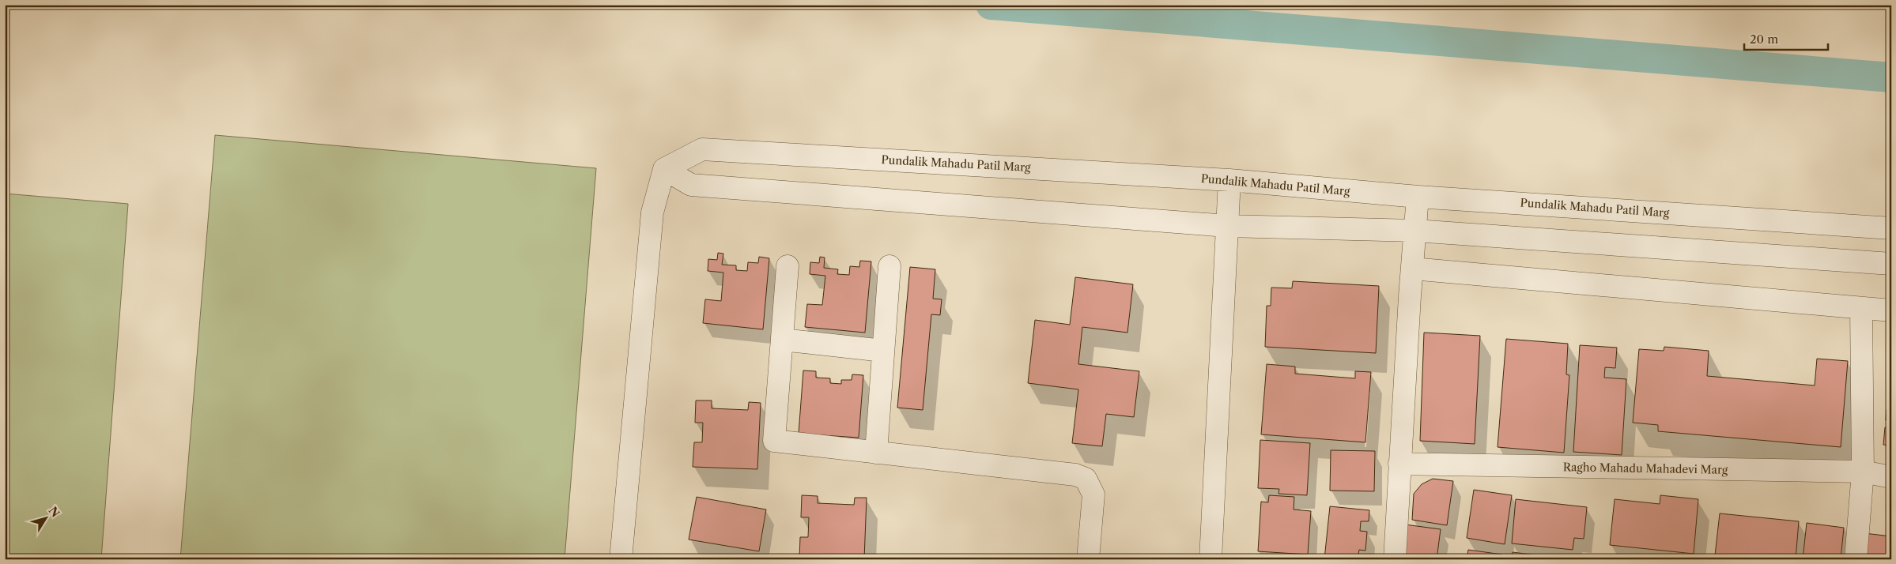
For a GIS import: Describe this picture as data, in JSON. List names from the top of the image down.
{
  "streets": {
    "street": ["Pundalik Mahadu Patil Marg", "Ragho Mahadu Mahadevi Marg"]
  },
  "scale_bar": "20 m",
  "north": "top right"
}
